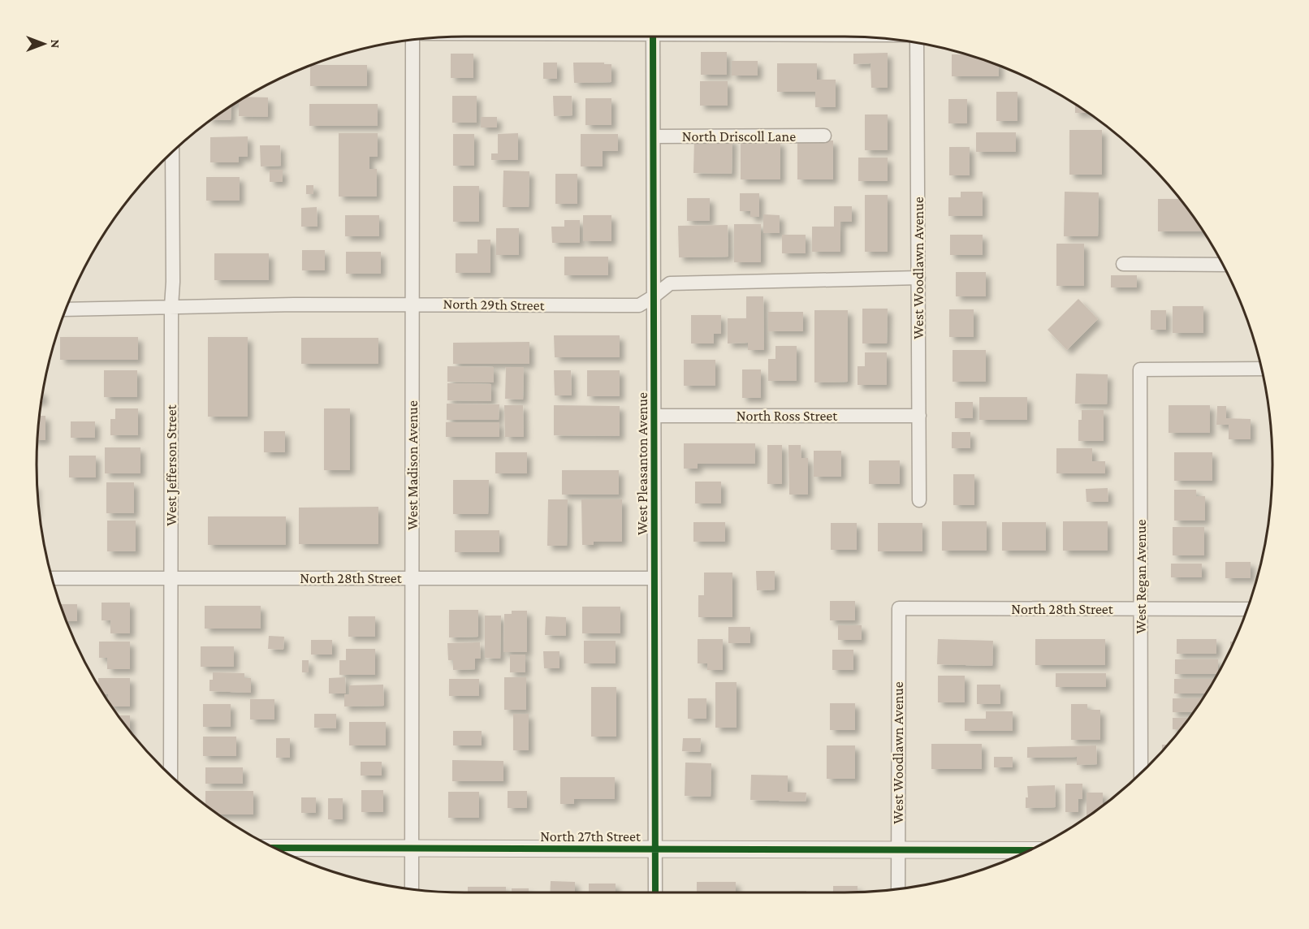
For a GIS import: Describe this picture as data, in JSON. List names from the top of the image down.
{
  "streets": {
    "street": [
      "North Driscoll Lane",
      "West Woodlawn Avenue",
      "North 29th Street",
      "North Ross Street",
      "West Pleasanton Avenue",
      "West Jefferson Street",
      "West Madison Avenue",
      "West Regan Avenue",
      "North 28th Street",
      "North 27th Street"
    ]
  },
  "crossings": [
    ["North Driscoll Lane", "West Pleasanton Avenue"],
    ["West Woodlawn Avenue", "North 29th Street"],
    ["West Woodlawn Avenue", "North Ross Street"],
    ["West Woodlawn Avenue", "North 28th Street"],
    ["West Woodlawn Avenue", "North 27th Street"],
    ["North 29th Street", "West Pleasanton Avenue"],
    ["North 29th Street", "West Jefferson Street"],
    ["North 29th Street", "West Madison Avenue"],
    ["North Ross Street", "West Pleasanton Avenue"],
    ["West Pleasanton Avenue", "North 28th Street"],
    ["West Pleasanton Avenue", "North 27th Street"],
    ["West Jefferson Street", "North 28th Street"],
    ["West Madison Avenue", "North 28th Street"],
    ["West Madison Avenue", "North 27th Street"],
    ["West Regan Avenue", "North 28th Street"]
  ],
  "north": "right"
}
